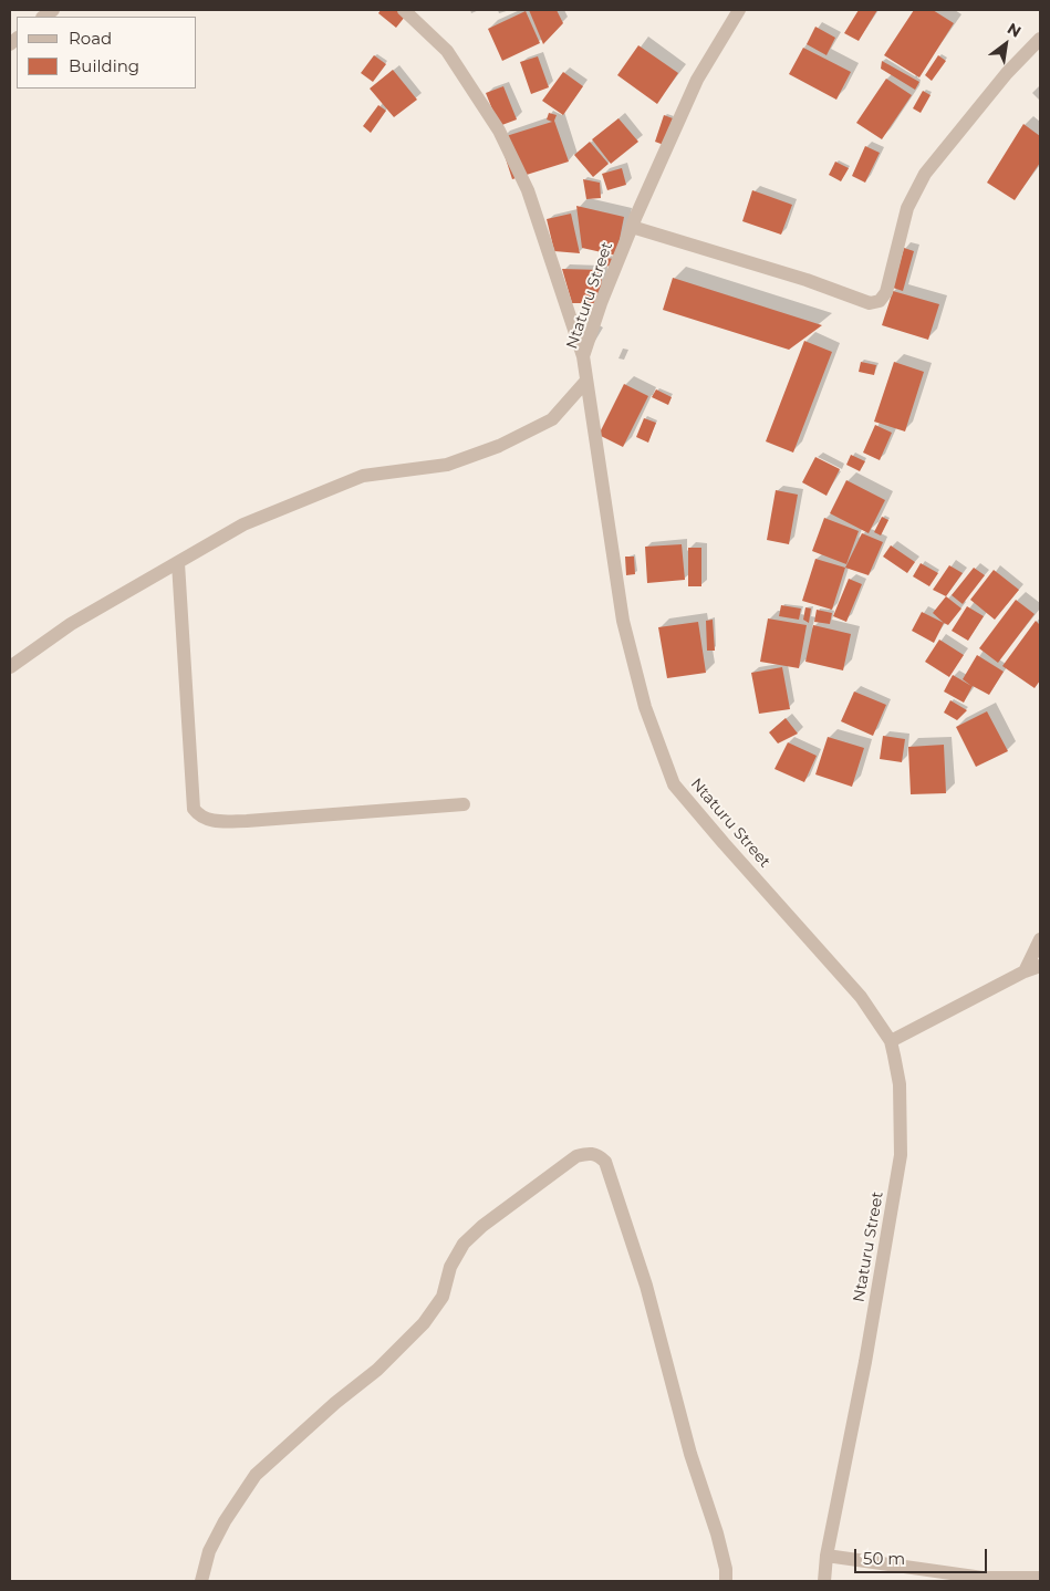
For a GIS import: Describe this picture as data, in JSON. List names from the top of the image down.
{
  "streets": {
    "street": ["Ntaturu Street"]
  },
  "legend": ["Road", "Building"],
  "scale_bar": "50 m",
  "north": "top right"
}
